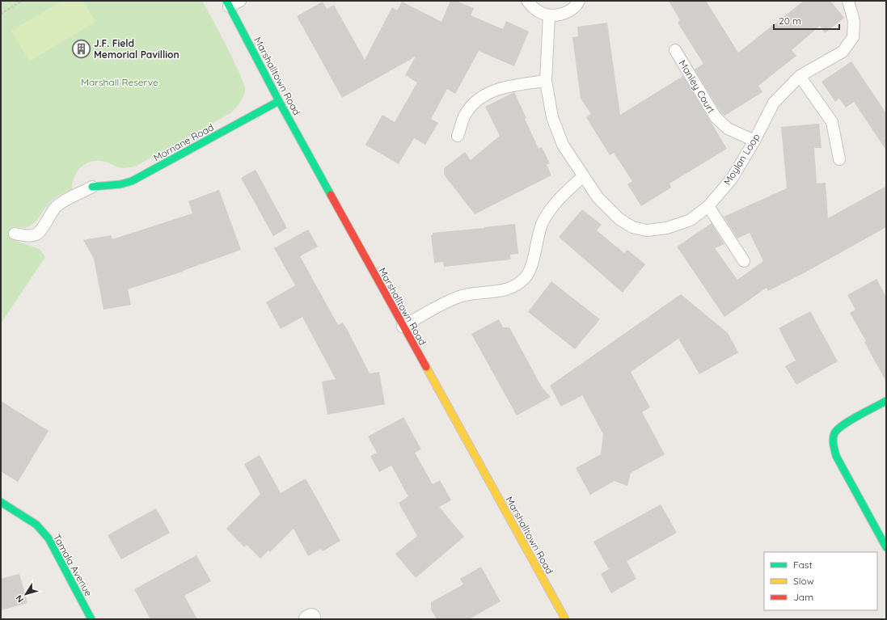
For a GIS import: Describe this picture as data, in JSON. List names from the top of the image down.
{
  "streets": {
    "street": ["Marshalltown Road", "Mornane Road", "Tamala Avenue"],
    "lane": ["Manley Court", "Moylan Loop"]
  },
  "crossings": [
    ["Marshalltown Road", "Mornane Road"],
    ["Manley Court", "Moylan Loop"]
  ],
  "parks": ["Marshall Reserve"],
  "places": {
    "building": ["J.F. Field Memorial Pavillion"]
  },
  "legend": ["Fast", "Slow", "Jam"],
  "scale_bar": "20 m",
  "north": "bottom left"
}
